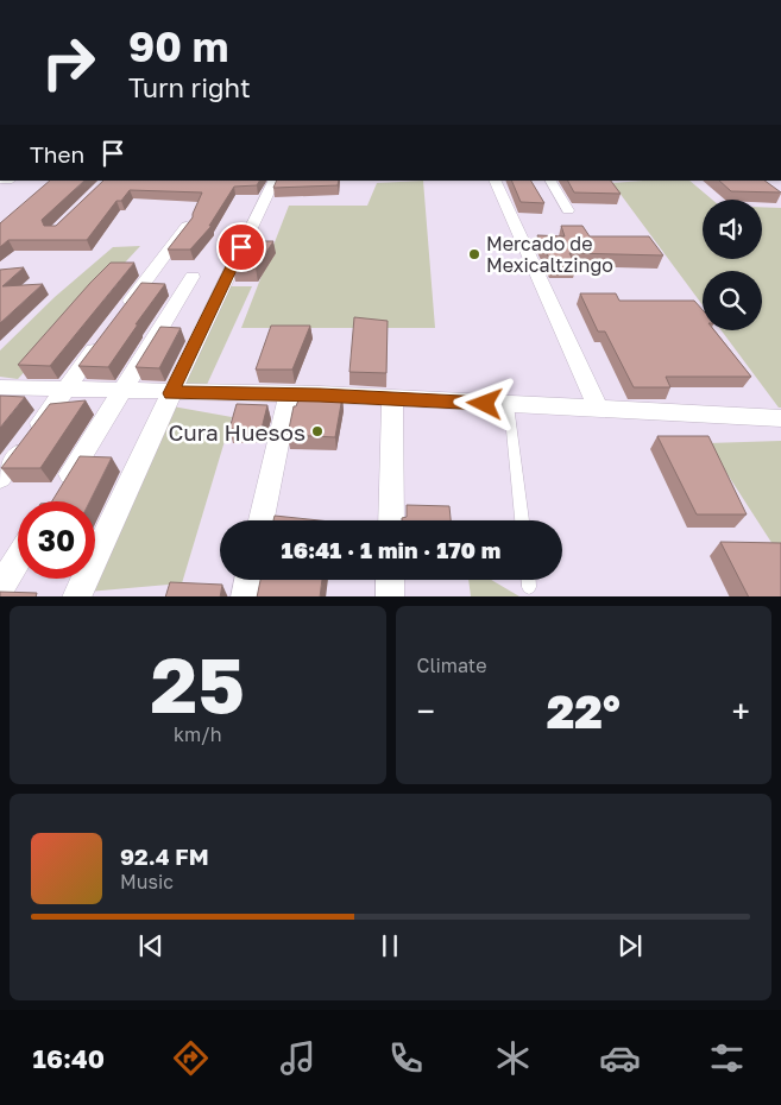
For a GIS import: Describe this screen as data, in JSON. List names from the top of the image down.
{
  "places": ["Mercado de Mexicaltzingo", "Cura Huesos"],
  "page": {
    "turn": ["90 m", "Turn right"],
    "then": "Then",
    "limit": "30",
    "trip": "16:41 · 1 min · 170 m",
    "tile": [
      ["25", "km/h"],
      "Climate"
    ],
    "heat": ["−", "22°", "+"],
    "song": ["92.4 FM", "Music"],
    "tabs": "16:40"
  }
}
